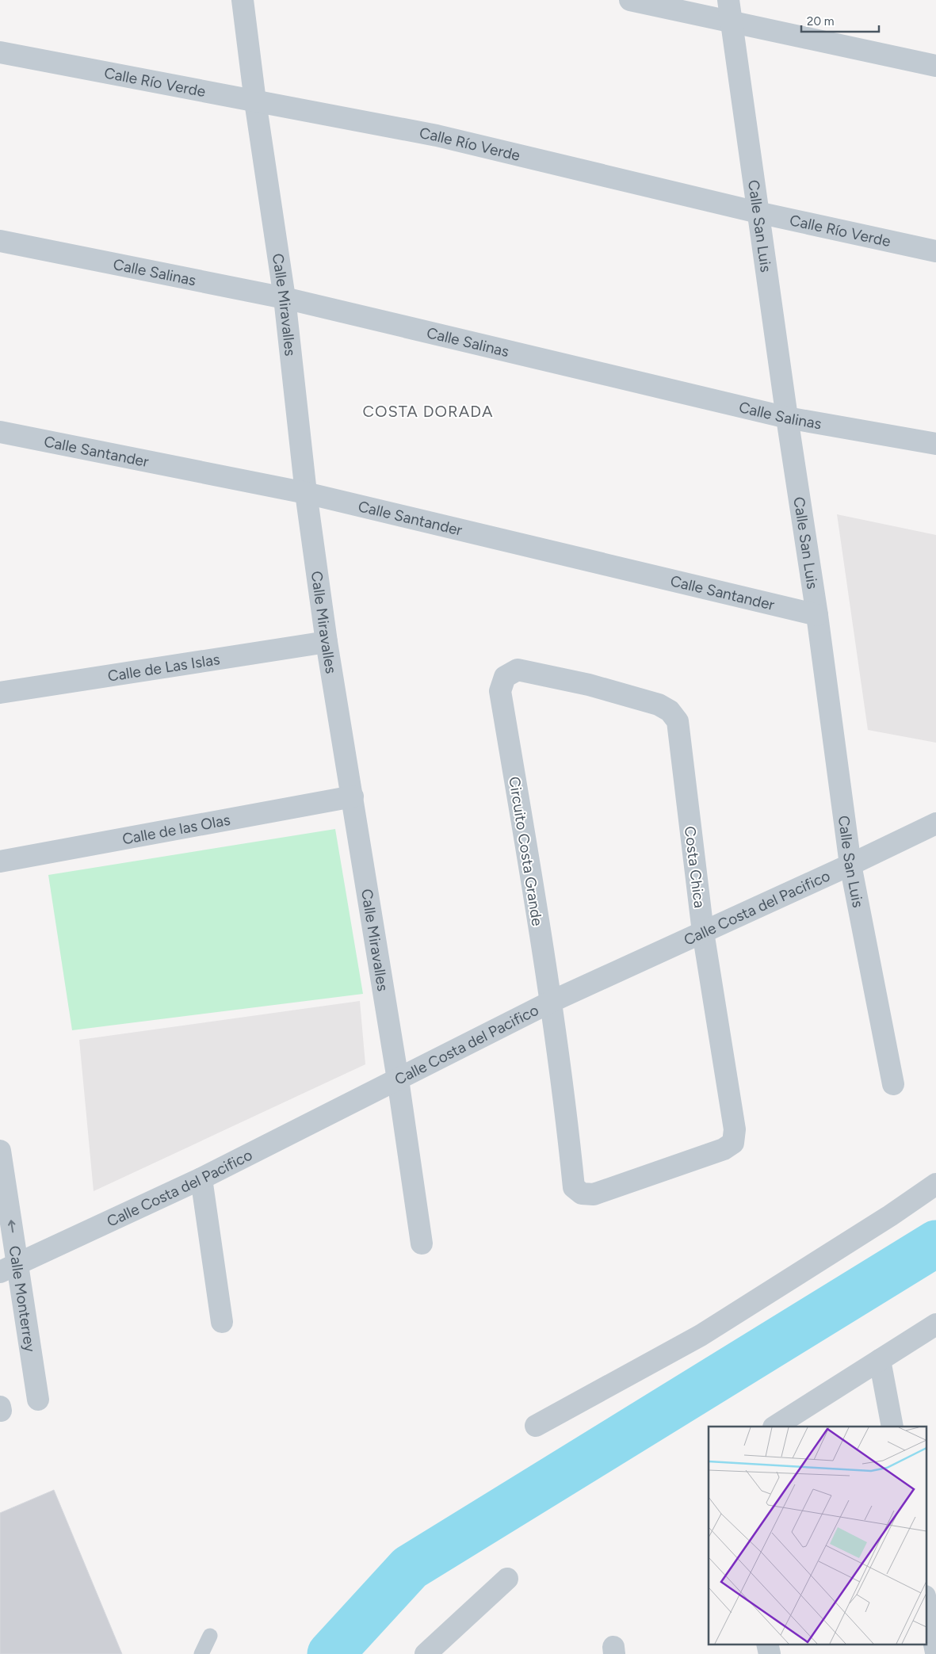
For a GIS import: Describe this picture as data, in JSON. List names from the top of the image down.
{
  "streets": {
    "street": [
      "Calle Río Verde",
      "Calle San Luis",
      "Calle Salinas",
      "Calle Miravalles",
      "Calle Santander",
      "Calle de Las Islas",
      "Calle de las Olas",
      "Circuito Costa Grande",
      "Costa Chica",
      "Calle Costa del Pacifico",
      "Calle Monterrey"
    ]
  },
  "crossings": [
    ["Calle Río Verde", "Calle San Luis"],
    ["Calle Río Verde", "Calle Miravalles"],
    ["Calle San Luis", "Calle Salinas"],
    ["Calle San Luis", "Calle Santander"],
    ["Calle San Luis", "Calle Costa del Pacifico"],
    ["Calle Salinas", "Calle Miravalles"],
    ["Calle Miravalles", "Calle Santander"],
    ["Calle Miravalles", "Calle de Las Islas"],
    ["Calle Miravalles", "Calle de las Olas"],
    ["Calle Miravalles", "Calle Costa del Pacifico"],
    ["Circuito Costa Grande", "Costa Chica"],
    ["Circuito Costa Grande", "Calle Costa del Pacifico"],
    ["Costa Chica", "Calle Costa del Pacifico"],
    ["Calle Costa del Pacifico", "Calle Monterrey"]
  ],
  "one_way": ["Calle Monterrey"],
  "districts": ["COSTA DORADA"],
  "scale_bar": "20 m"
}
